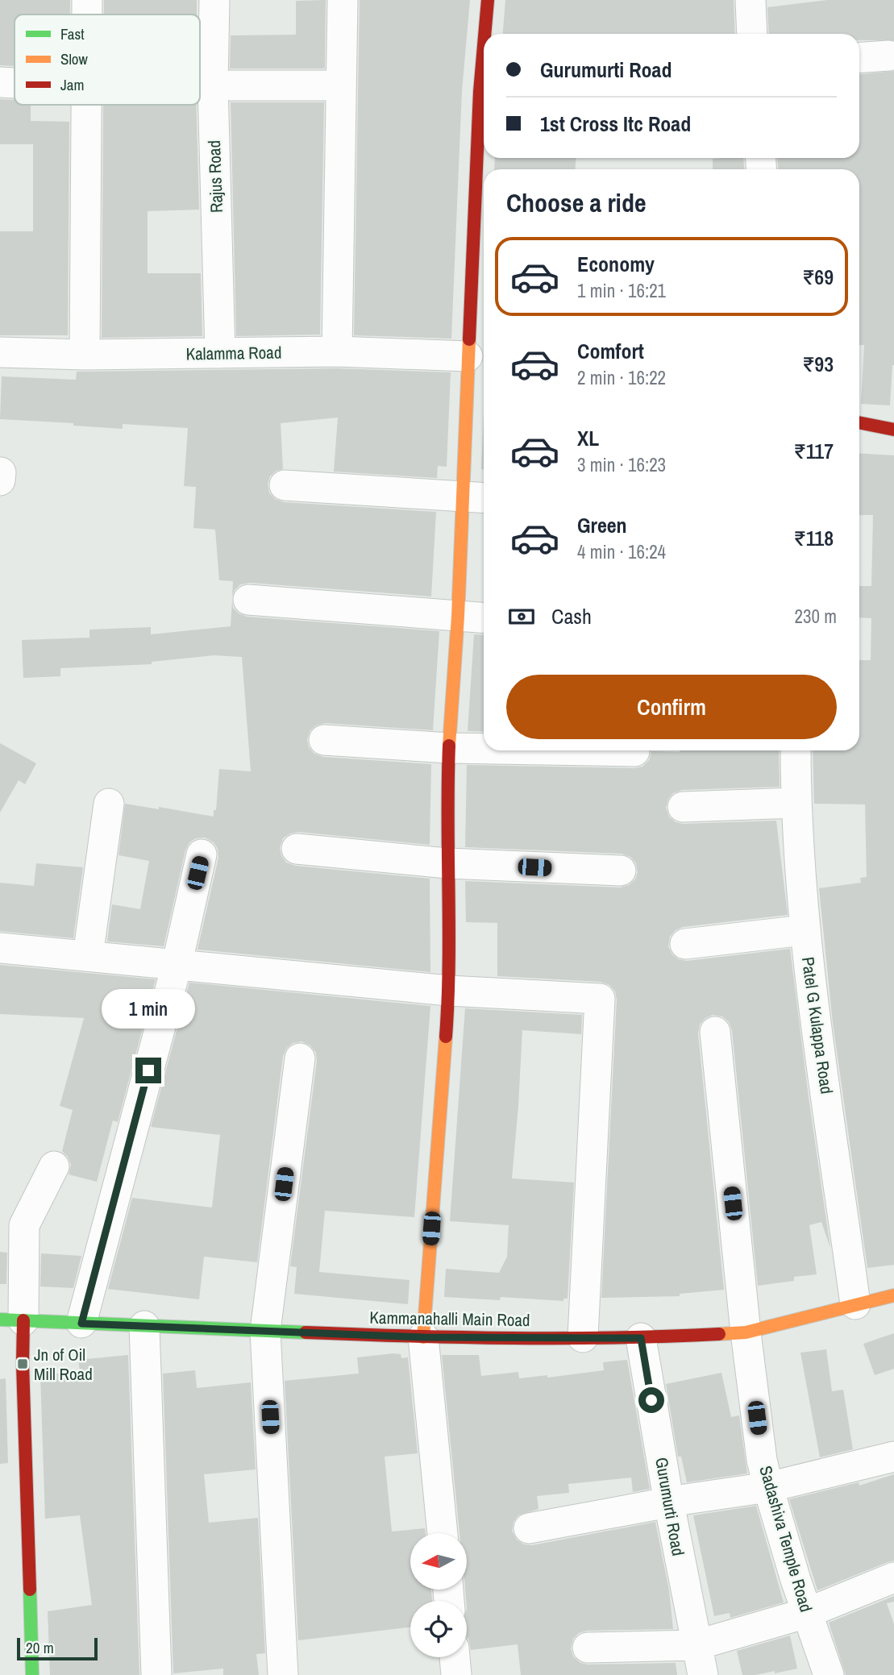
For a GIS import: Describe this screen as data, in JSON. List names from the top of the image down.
{
  "streets": {
    "street": [
      "Rajus Road",
      "Kalamma Road",
      "Patel G Kulappa Road",
      "Kammanahalli Main Road",
      "Gurumurti Road",
      "Sadashiva Temple Road"
    ]
  },
  "crossings": [
    ["Rajus Road", "Kalamma Road"],
    ["Patel G Kulappa Road", "Kammanahalli Main Road"],
    ["Kammanahalli Main Road", "Gurumurti Road"],
    ["Kammanahalli Main Road", "Sadashiva Temple Road"]
  ],
  "places": {
    "transit": ["Jn of Oil Mill Road"]
  },
  "legend": ["Fast", "Slow", "Jam"],
  "scale_bar": "20 m",
  "north": "left",
  "page": {
    "banner": ["Gurumurti Road", "1st Cross Itc Road"],
    "heading": "Choose a ride",
    "list": [
      {
        "name": "Economy",
        "note": "1 min · 16:21",
        "value": "₹69"
      },
      {
        "name": "Comfort",
        "note": "2 min · 16:22",
        "value": "₹93"
      },
      {
        "name": "XL",
        "note": "3 min · 16:23",
        "value": "₹117"
      },
      {
        "name": "Green",
        "note": "4 min · 16:24",
        "value": "₹118"
      }
    ],
    "pay": ["Cash", "230 m"],
    "buttons": "Confirm",
    "bubble": "1 min",
    "scale": "20 m"
  }
}
